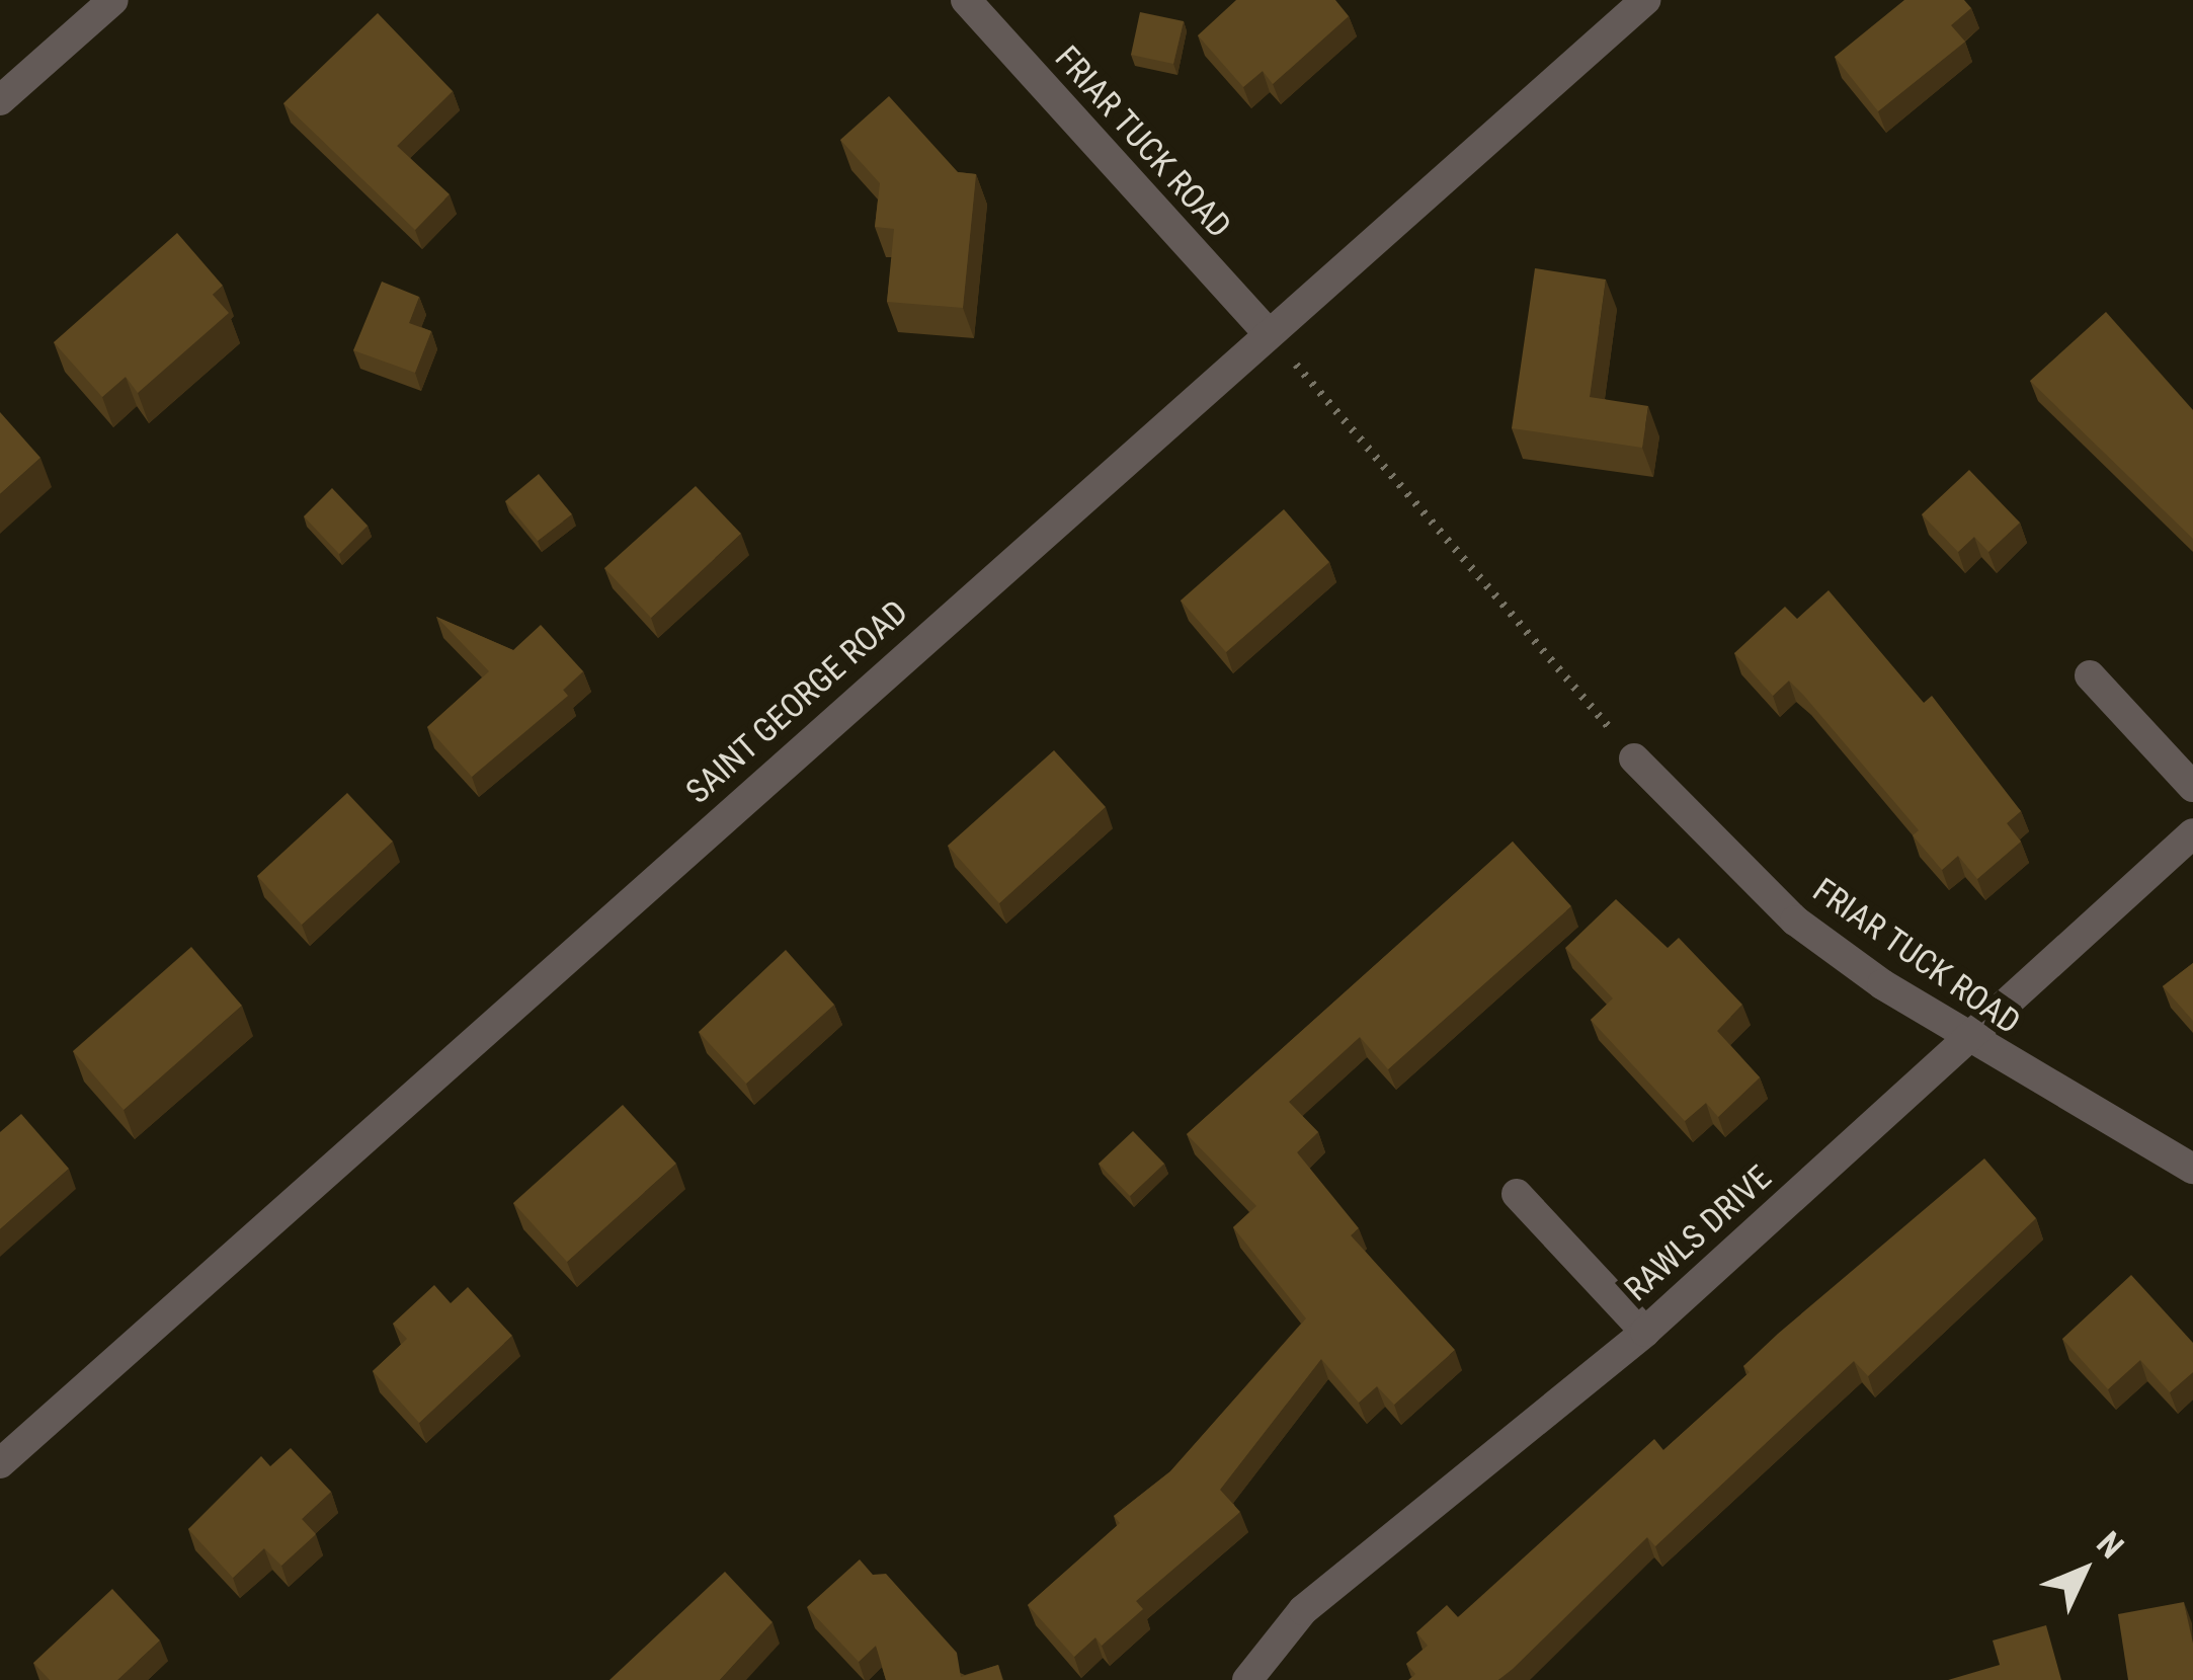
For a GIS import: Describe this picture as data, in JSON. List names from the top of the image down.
{
  "streets": {
    "street": ["FRIAR TUCK ROAD", "SAINT GEORGE ROAD", "RAWLS DRIVE"]
  },
  "crossings": [
    ["FRIAR TUCK ROAD", "SAINT GEORGE ROAD"],
    ["FRIAR TUCK ROAD", "RAWLS DRIVE"]
  ],
  "north": "top right"
}
